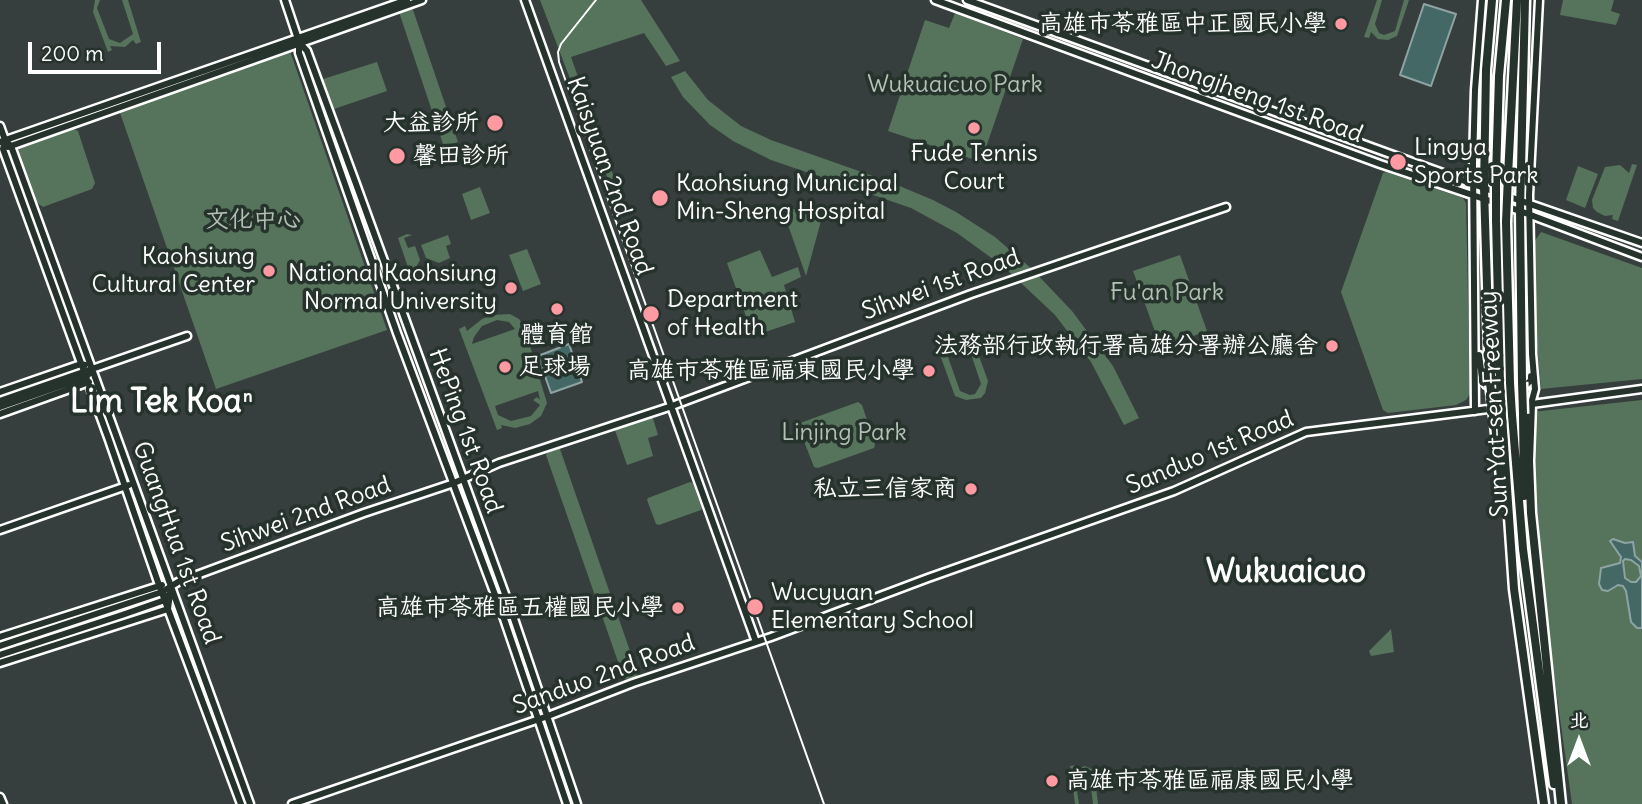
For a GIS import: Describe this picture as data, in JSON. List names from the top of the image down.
{
  "streets": {
    "highway": ["Sun Yat-sen Freeway"],
    "street": [
      "Jhongjheng 1st Road",
      "Kaisyuan 2nd Road",
      "Sihwei 1st Road",
      "HePing 1st Road",
      "Sanduo 1st Road",
      "Sihwei 2nd Road",
      "GuangHua 1st Road",
      "Sanduo 2nd Road"
    ]
  },
  "crossings": [
    ["Kaisyuan 2nd Road", "Sihwei 1st Road"],
    ["Kaisyuan 2nd Road", "Sanduo 2nd Road"],
    ["HePing 1st Road", "Sihwei 2nd Road"],
    ["HePing 1st Road", "Sanduo 2nd Road"],
    ["Sanduo 1st Road", "Sanduo 2nd Road"],
    ["Sihwei 2nd Road", "GuangHua 1st Road"]
  ],
  "districts": ["Lim Tek Koaⁿ", "Wukuaicuo"],
  "parks": [
    "Wukuaicuo Park",
    "文化中心",
    "Fu'an Park",
    "Linjing Park"
  ],
  "places": [
    "高雄市苓雅區中正國民小學",
    "大益診所",
    "Fude Tennis Court",
    "馨田診所",
    "Lingya Sports Park",
    "Kaohsiung Municipal Min-Sheng Hospital",
    "Kaohsiung Cultural Center",
    "National Kaohsiung Normal University",
    "體育館",
    "Department of Health",
    "法務部行政執行署高雄分署辦公廳舍",
    "足球場",
    "高雄市苓雅區福東國民小學",
    "私立三信家商",
    "Wucyuan Elementary School",
    "高雄市苓雅區五權國民小學",
    "高雄市苓雅區福康國民小學"
  ],
  "scale_bar": "200 m",
  "north": "top"
}
